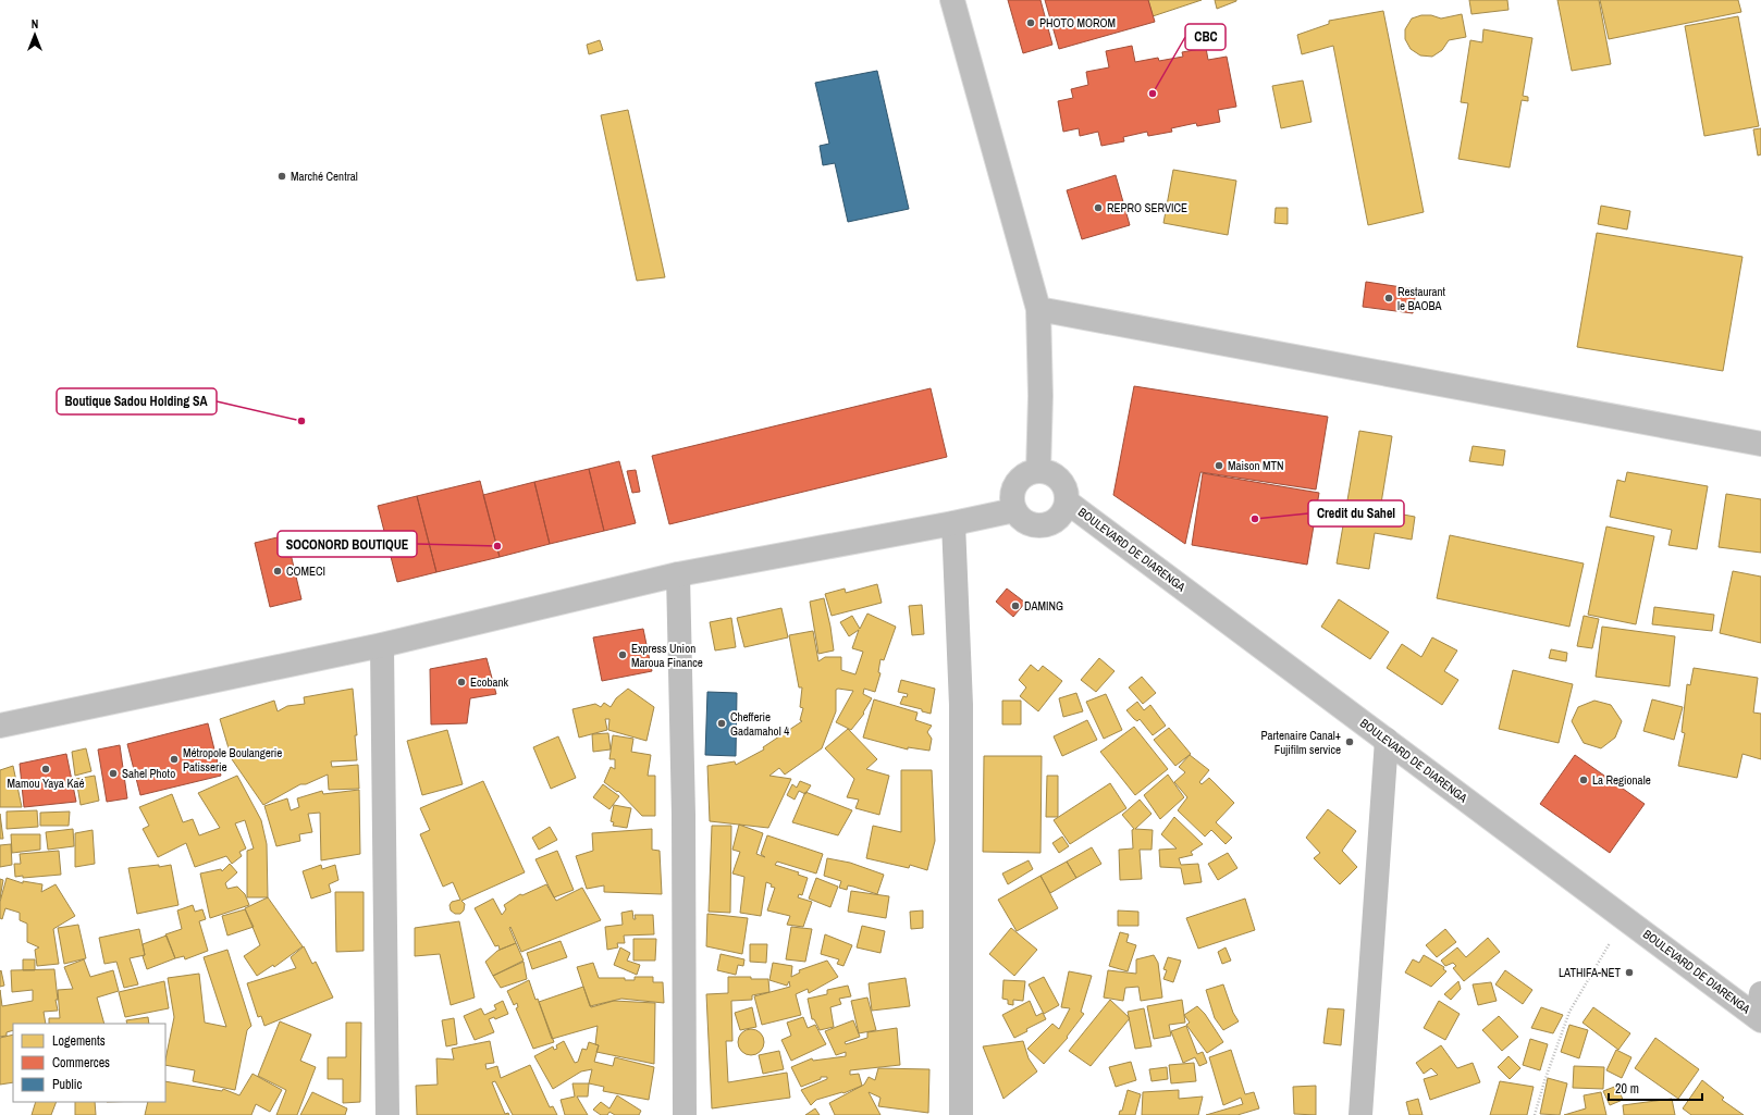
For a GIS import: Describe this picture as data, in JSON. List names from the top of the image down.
{
  "streets": {
    "main road": ["BOULEVARD DE DIARENGA"]
  },
  "places": [
    "PHOTO MOROM",
    "CBC",
    "Marché Central",
    "REPRO SERVICE",
    "Restaurant le BAOBA",
    "Boutique Sadou Holding SA",
    "Maison MTN",
    "Credit du Sahel",
    "SOCONORD BOUTIQUE",
    "COMECI",
    "DAMING",
    "Express Union Maroua Finance",
    "Ecobank",
    "Chefferie Gadamahol 4",
    "Partenaire Canal+ Fujifilm service",
    "Métropole Boulangerie Patisserie",
    "Mamou Yaya Kaé",
    "Sahel Photo",
    "La Regionale",
    "LATHIFA-NET"
  ],
  "legend": ["Logements", "Commerces", "Public"],
  "scale_bar": "20 m",
  "north": "top"
}
